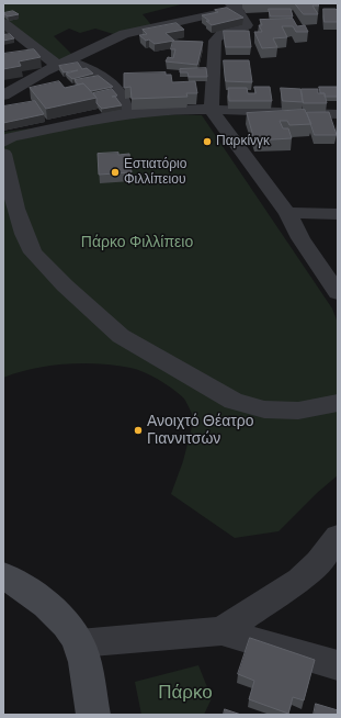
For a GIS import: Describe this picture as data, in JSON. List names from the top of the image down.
{
  "parks": ["Πάρκο Φιλλίπειο", "Πάρκο"],
  "places": ["Παρκίνγκ", "Εστιατόριο Φιλλίπειου", "Ανοιχτό Θέατρο Γιαννιτσών"]
}
